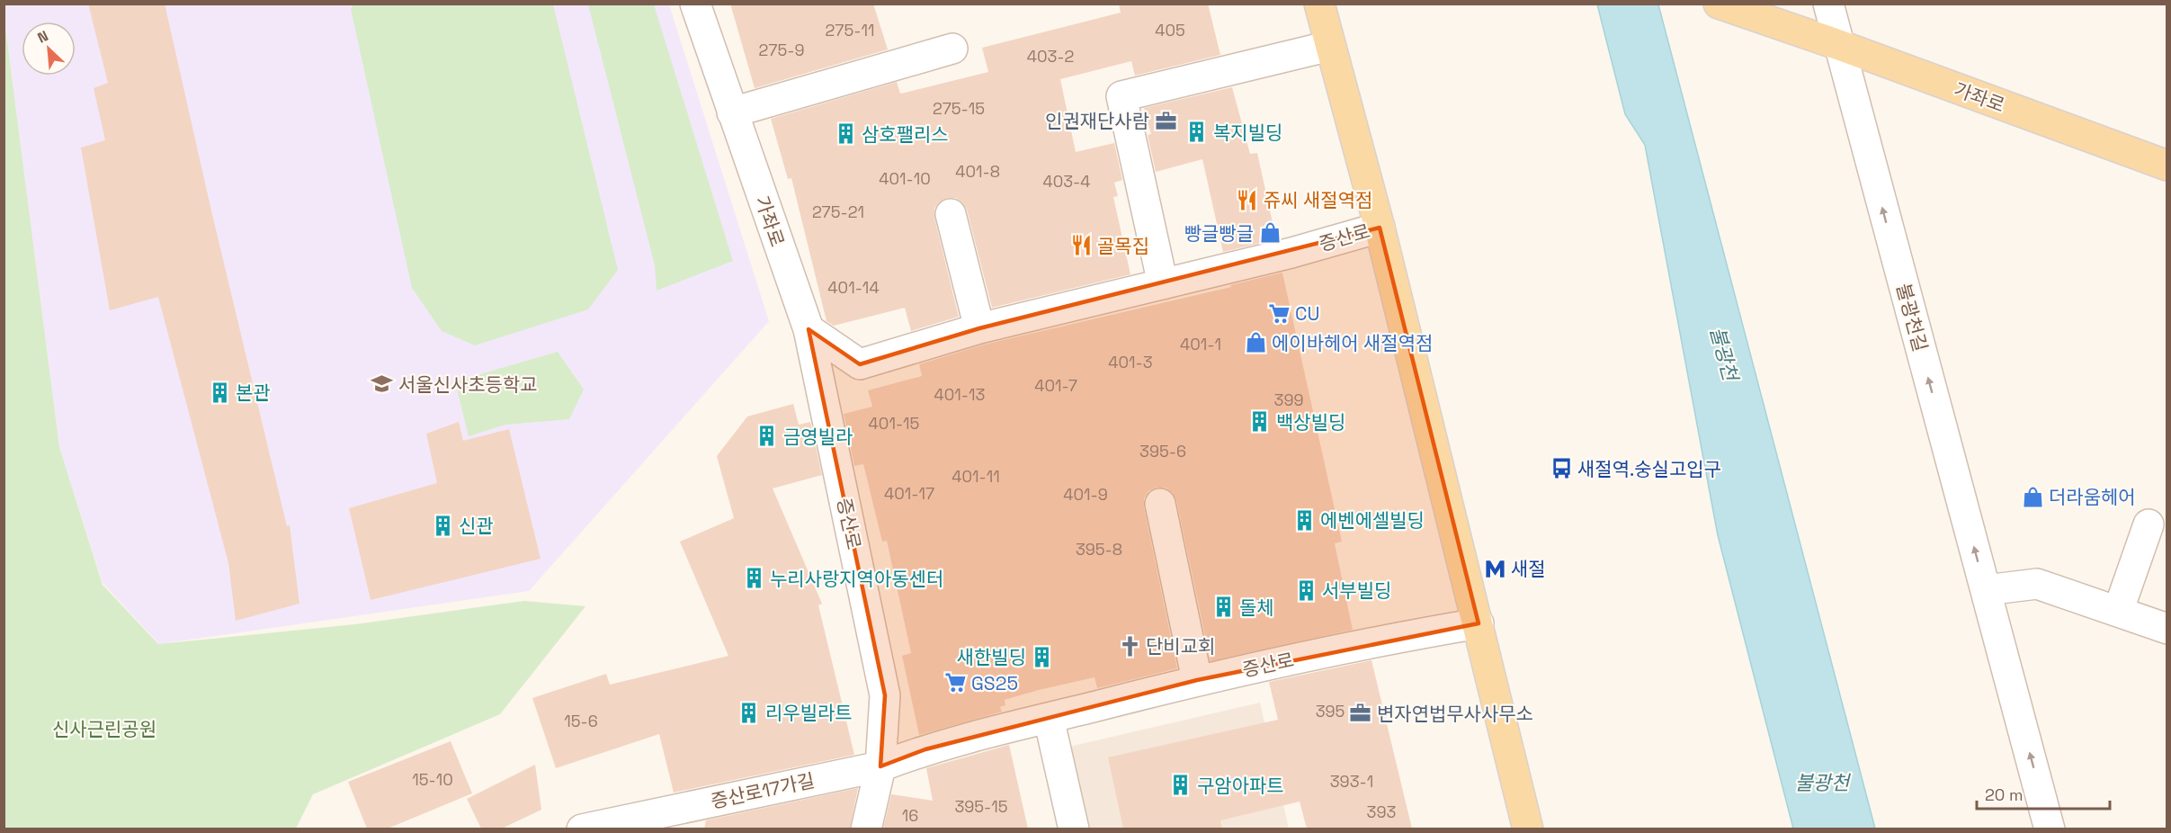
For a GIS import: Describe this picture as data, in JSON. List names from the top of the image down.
{
  "streets": {
    "main road": ["가좌로", "증산로"],
    "street": ["불광천길", "증산로17가길"]
  },
  "crossings": [
    ["가좌로", "증산로"],
    ["가좌로", "불광천길"],
    ["증산로", "증산로17가길"]
  ],
  "one_way": ["불광천길"],
  "water": ["불광천"],
  "parks": ["신사근린공원"],
  "places": {
    "office": ["인권재단사람", "변자연법무사사무소"],
    "building": [
      "복지빌딩",
      "삼호팰리스",
      "본관",
      "백상빌딩",
      "금영빌라",
      "에벤에셀빌딩",
      "신관",
      "누리사랑지역아동센터",
      "서부빌딩",
      "돌체",
      "새한빌딩",
      "리우빌라트",
      "구암아파트"
    ],
    "restaurant": ["쥬씨 새절역점", "골목집"],
    "shop": ["빵글빵글", "에이바헤어 새절역점", "더라움헤어"],
    "supermarket": ["CU", "GS25"],
    "school or university": ["서울신사초등학교"],
    "bus stop": ["새절역.숭실고입구"],
    "metro station": ["새절"],
    "church": ["단비교회"]
  },
  "house_numbers": [
    "275-11",
    "405",
    "275-9",
    "403-2",
    "275-15",
    "401-8",
    "401-10",
    "403-4",
    "275-21",
    "401-14",
    "401-1",
    "401-3",
    "401-7",
    "401-13",
    "399",
    "401-15",
    "395-6",
    "401-11",
    "401-17",
    "401-9",
    "395-8",
    "395",
    "15-6",
    "15-10",
    "393-1",
    "395-15",
    "393",
    "16"
  ],
  "scale_bar": "20 m",
  "north": "top left"
}
